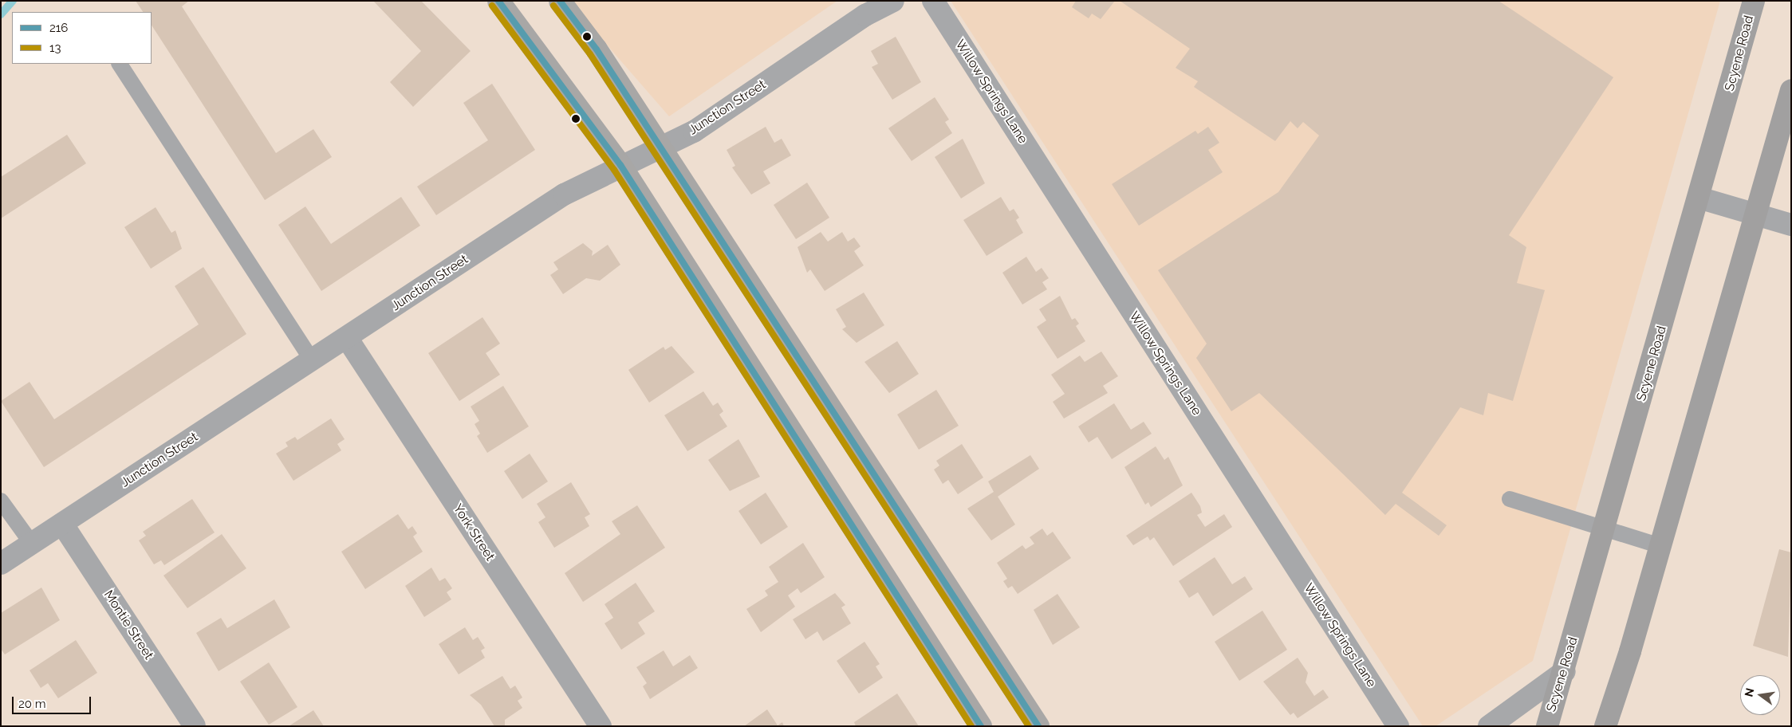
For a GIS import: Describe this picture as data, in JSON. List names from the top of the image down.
{
  "streets": {
    "main road": ["Scyene Road"],
    "street": [
      "Willow Springs Lane",
      "Junction Street",
      "York Street",
      "Montie Street"
    ]
  },
  "crossings": [
    ["Junction Street", "York Street"],
    ["Junction Street", "Montie Street"]
  ],
  "lines": ["transit line 216", "transit line 13"],
  "legend": ["216", "13"],
  "scale_bar": "20 m",
  "north": "left"
}
